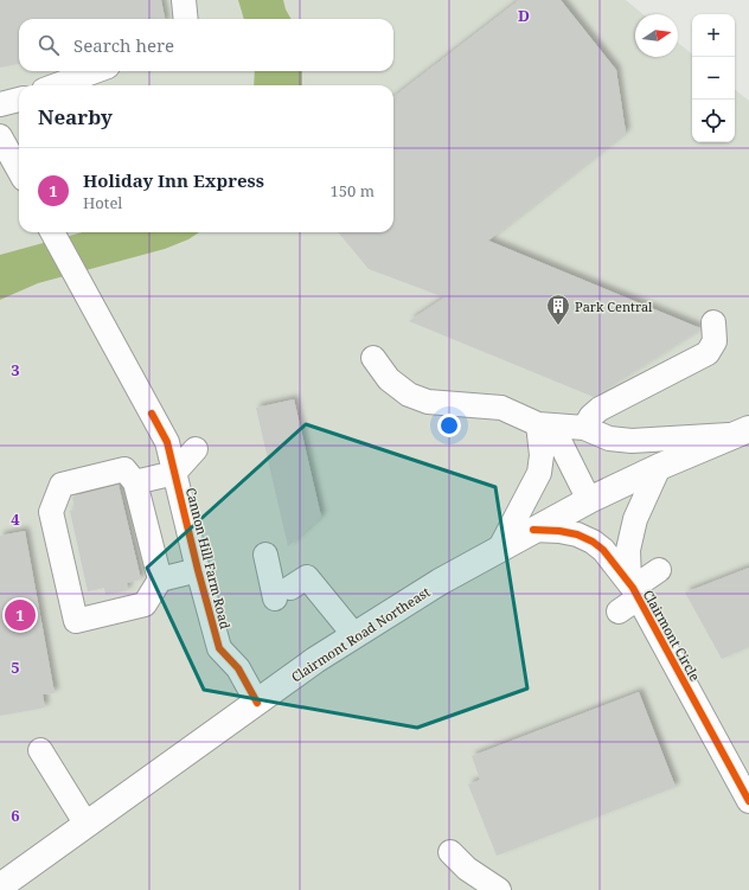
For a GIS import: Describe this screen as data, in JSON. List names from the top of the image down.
{
  "streets": {
    "main road": ["Clairmont Road Northeast"],
    "street": ["Cannon Hill Farm Road", "Clairmont Circle"]
  },
  "crossings": [
    ["Cannon Hill Farm Road", "Clairmont Road Northeast"],
    ["Clairmont Road Northeast", "Clairmont Circle"]
  ],
  "places": {
    "building": ["Park Central"]
  },
  "north": "right",
  "page": {
    "map_buttons": ["+", "−"],
    "search": "Search here",
    "heading": "Nearby",
    "list": [
      {
        "mark": "1",
        "name": "Holiday Inn Express",
        "note": "Hotel",
        "value": "150 m"
      }
    ],
    "pins": "1"
  },
  "grid": {
    "columns": ["D"],
    "rows": [
      "3",
      "4",
      "5",
      "6"
    ]
  }
}
